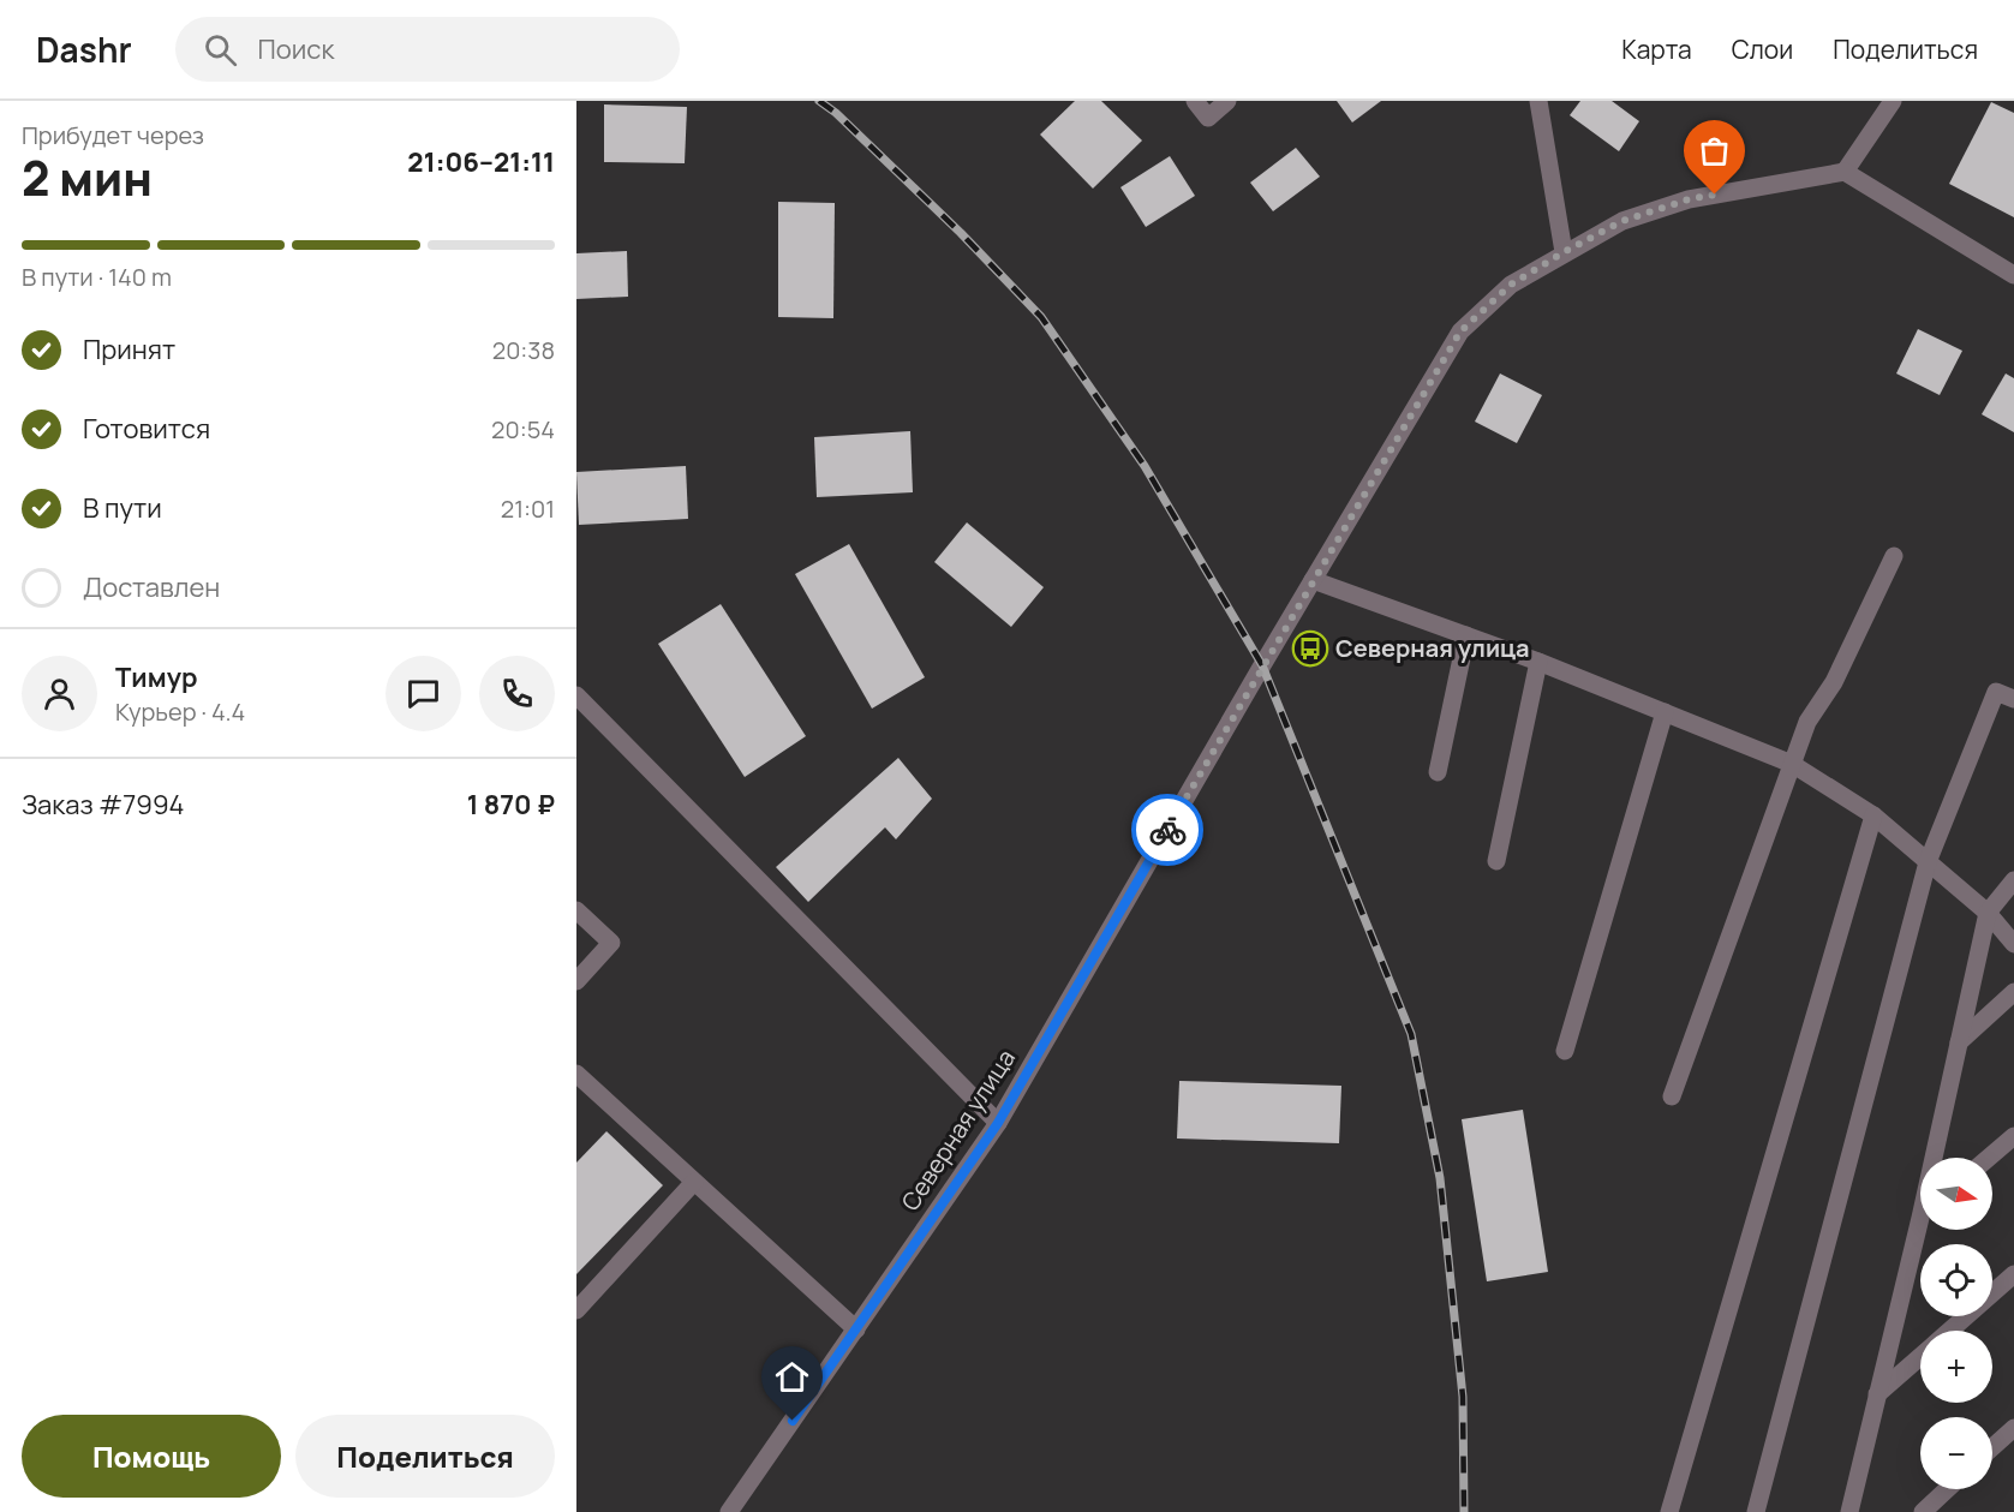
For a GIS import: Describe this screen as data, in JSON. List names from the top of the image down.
{
  "streets": {
    "street": ["Северная улица"]
  },
  "places": {
    "bus stop": ["Северная улица"]
  },
  "north": "right",
  "page": {
    "header": "Dashr",
    "search": "Поиск",
    "nav": ["Карта", "Слои", "Поделиться"],
    "heading": ["2 мин", "Прибудет через", "21:06–21:11"],
    "panel": [
      "Тимур",
      "Курьер · 4.4",
      "Заказ #7994",
      "1 870 ₽"
    ],
    "bar": "В пути · 140 m",
    "list": [
      ["Принят", "20:38"],
      ["Готовится", "20:54"],
      ["В пути", "21:01"],
      "Доставлен"
    ],
    "map_buttons": ["+", "−"],
    "buttons": ["Помощь", "Поделиться"]
  }
}
